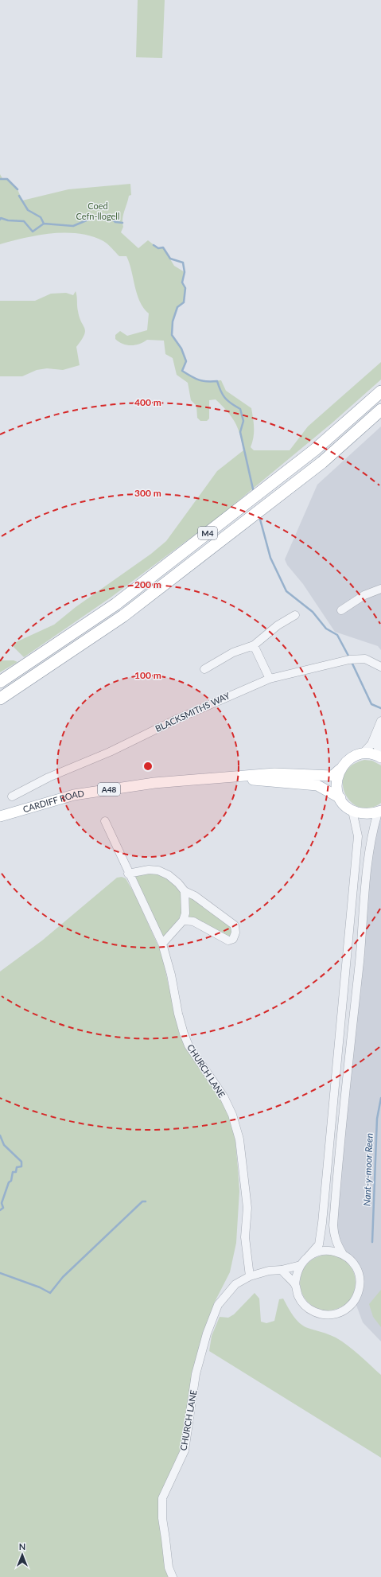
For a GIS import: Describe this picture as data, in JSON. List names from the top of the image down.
{
  "streets": {
    "highway": ["M4"],
    "main road": ["A48", "CARDIFF ROAD"],
    "street": ["BLACKSMITHS WAY", "CHURCH LANE"]
  },
  "water": ["Nant-y-moor Reen"],
  "parks": ["Coed Cefn-llogell"],
  "north": "top",
  "rings": [
    "400 m",
    "300 m",
    "200 m",
    "100 m"
  ]
}
